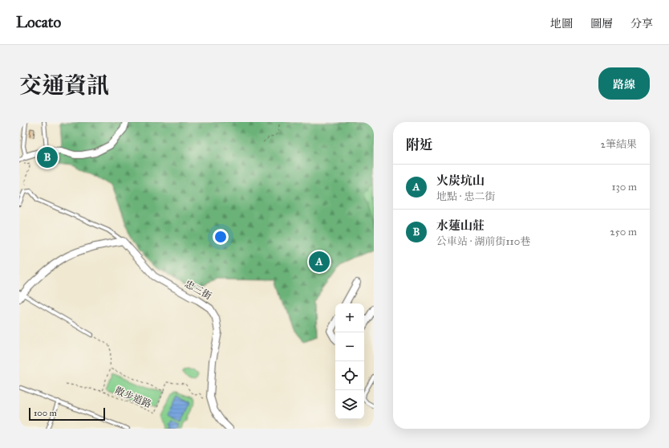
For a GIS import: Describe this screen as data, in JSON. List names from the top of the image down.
{
  "streets": {
    "street": ["忠三街"],
    "path": ["散步道路"]
  },
  "crossings": [
    ["忠三街", "散步道路"]
  ],
  "scale_bar": "100 m",
  "page": {
    "header": "Locato",
    "nav": ["地圖", "圖層", "分享"],
    "title": "交通資訊",
    "buttons": "路線",
    "heading": ["附近", "2筆結果"],
    "pins": ["B", "A"],
    "list": [
      {
        "mark": "A",
        "name": "火炭坑山",
        "note": "地點 · 忠二街",
        "value": "130 m"
      },
      {
        "mark": "B",
        "name": "水蓮山莊",
        "note": "公車站 · 湖前街110巷",
        "value": "250 m"
      }
    ],
    "map_buttons": ["+", "−"],
    "scale": "100 m"
  }
}
